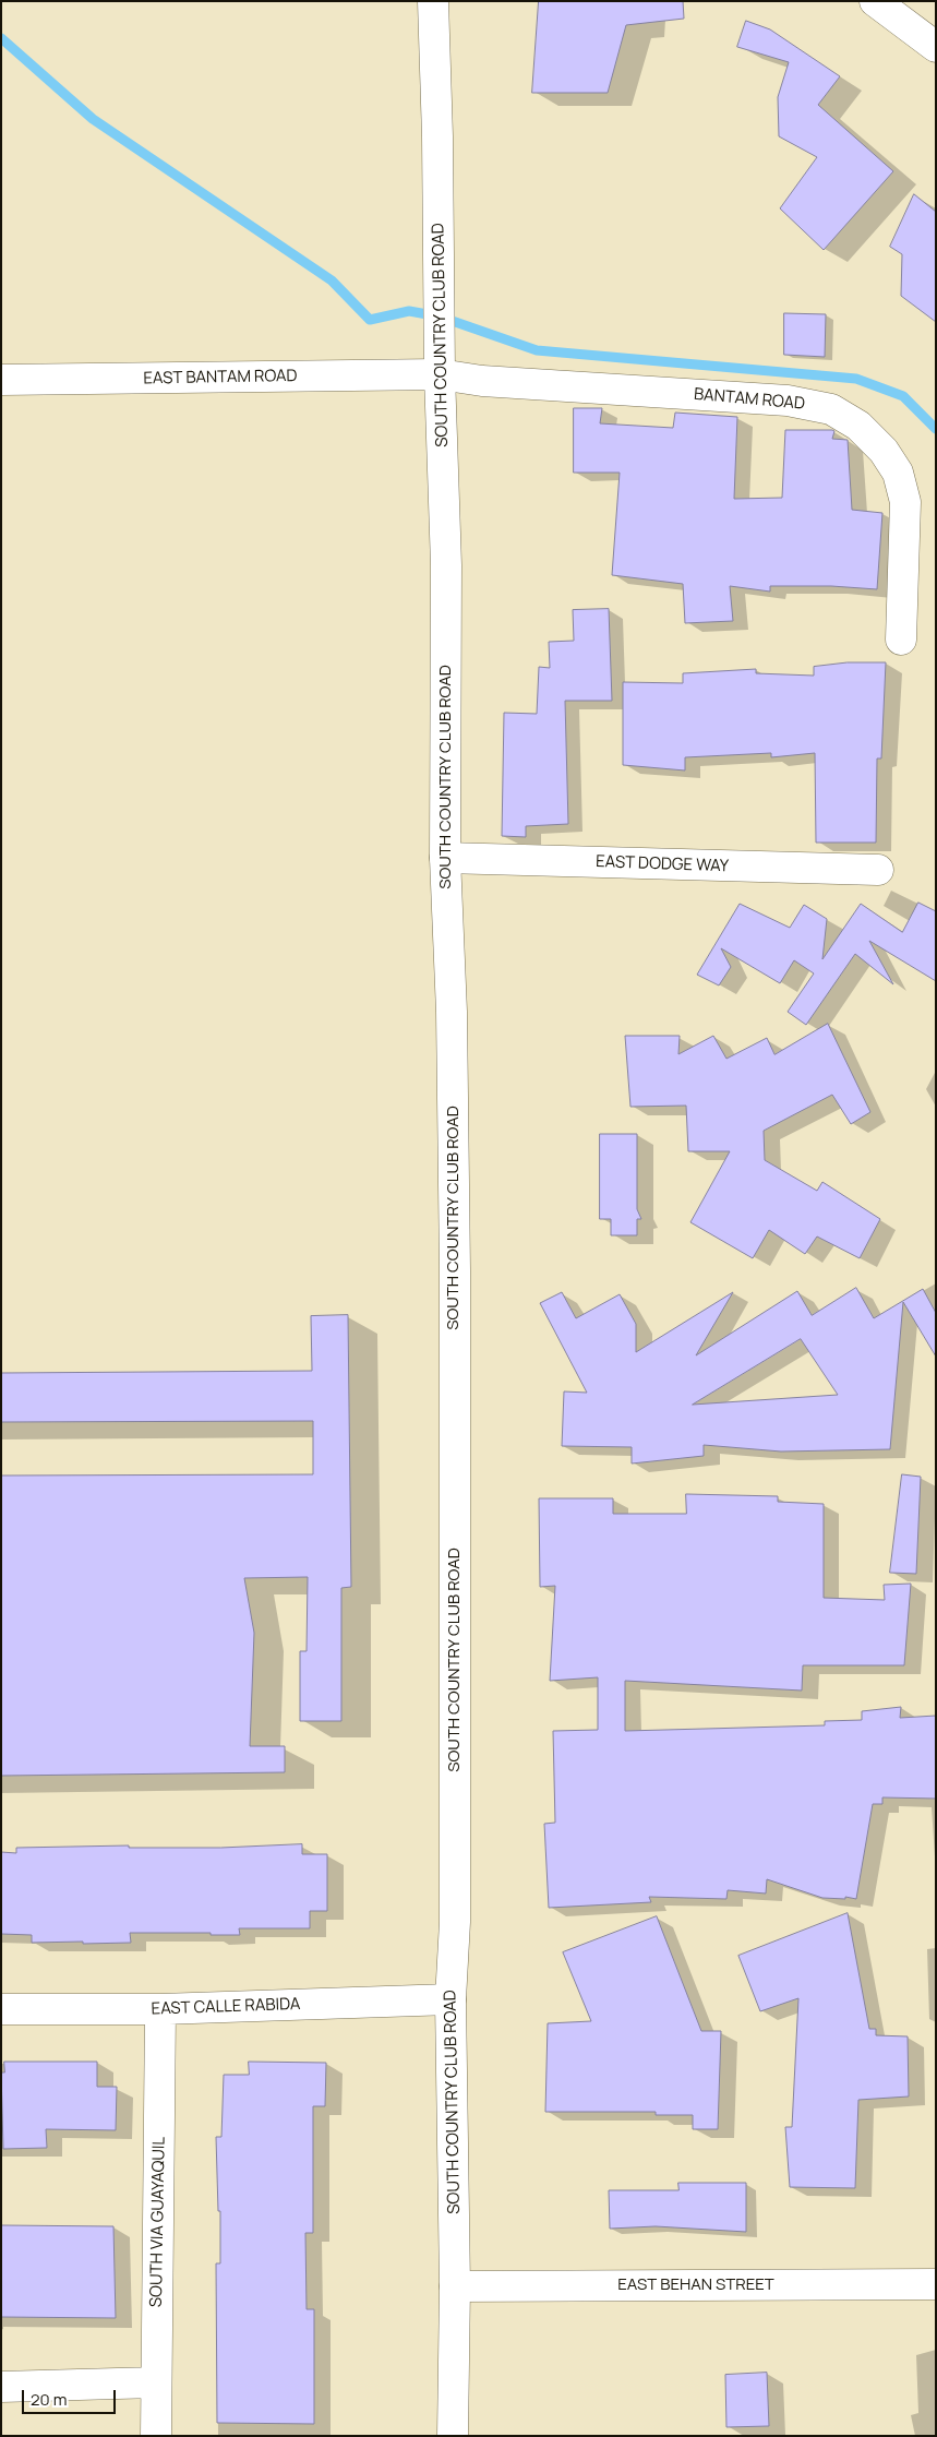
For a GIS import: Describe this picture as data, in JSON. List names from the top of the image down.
{
  "streets": {
    "street": [
      "SOUTH COUNTRY CLUB ROAD",
      "EAST BANTAM ROAD",
      "BANTAM ROAD",
      "EAST DODGE WAY",
      "EAST CALLE RABIDA",
      "SOUTH VIA GUAYAQUIL",
      "EAST BEHAN STREET"
    ]
  },
  "crossings": [
    ["SOUTH COUNTRY CLUB ROAD", "EAST BANTAM ROAD"],
    ["SOUTH COUNTRY CLUB ROAD", "BANTAM ROAD"],
    ["SOUTH COUNTRY CLUB ROAD", "EAST DODGE WAY"],
    ["SOUTH COUNTRY CLUB ROAD", "EAST CALLE RABIDA"],
    ["SOUTH COUNTRY CLUB ROAD", "EAST BEHAN STREET"],
    ["EAST BANTAM ROAD", "BANTAM ROAD"],
    ["EAST CALLE RABIDA", "SOUTH VIA GUAYAQUIL"]
  ],
  "scale_bar": "20 m"
}
